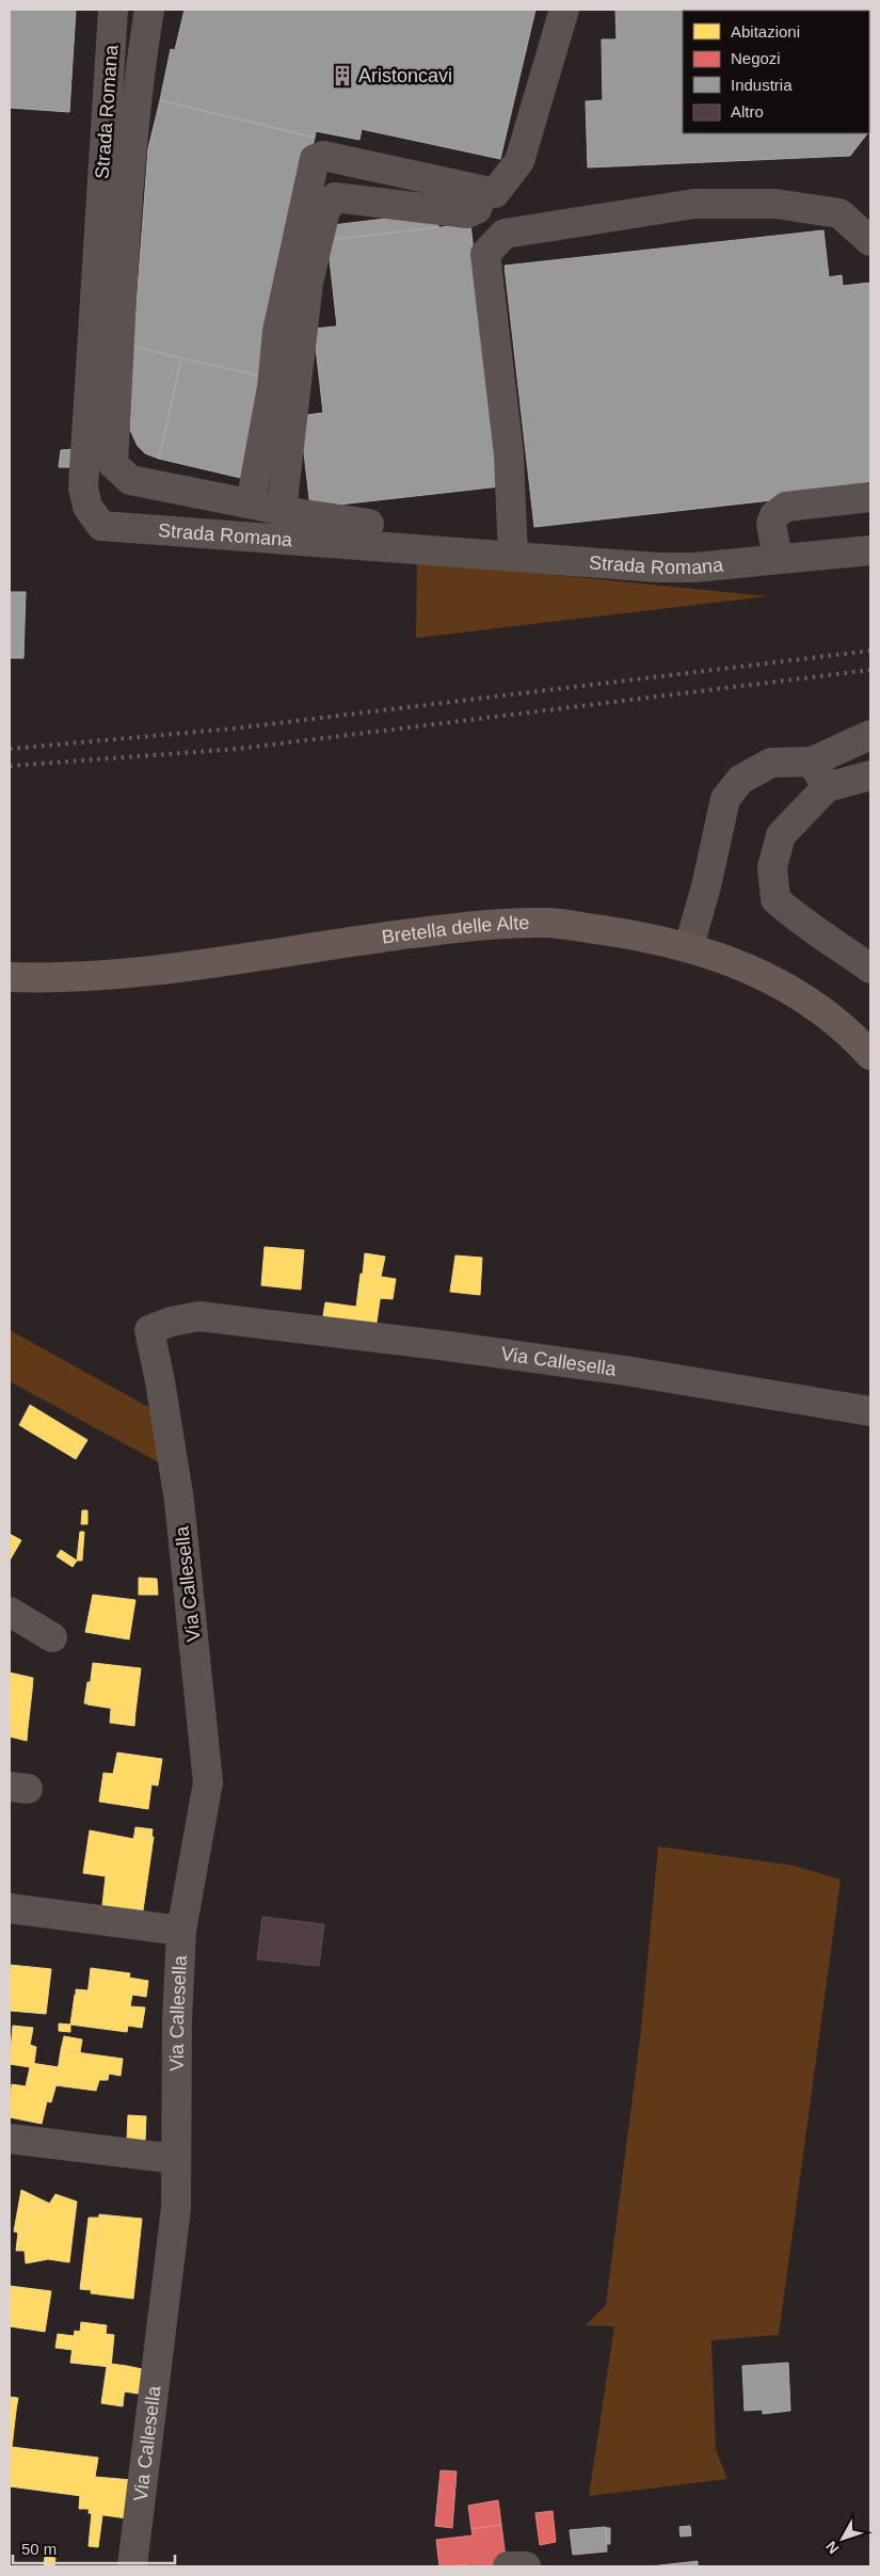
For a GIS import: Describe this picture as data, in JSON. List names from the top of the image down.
{
  "streets": {
    "main road": ["Bretella delle Alte"],
    "street": ["Strada Romana", "Via Callesella"]
  },
  "places": {
    "building": ["Aristoncavi"]
  },
  "legend": [
    "Abitazioni",
    "Negozi",
    "Industria",
    "Altro"
  ],
  "scale_bar": "50 m",
  "north": "bottom left"
}
